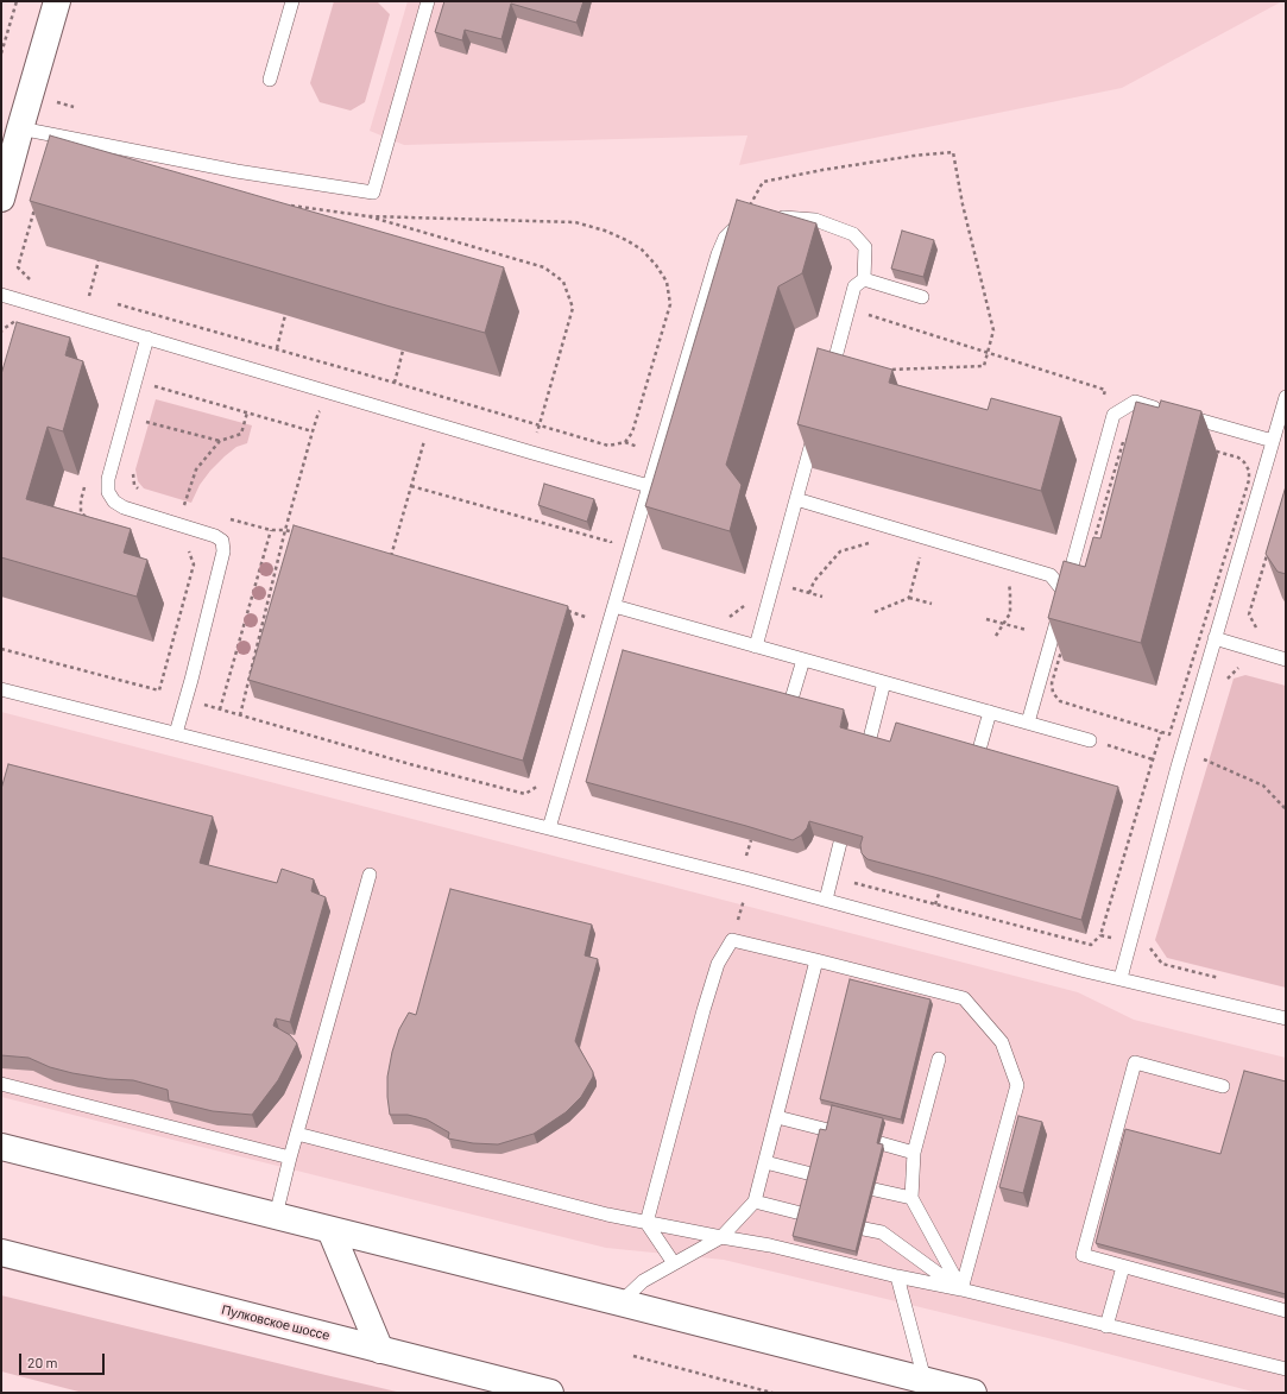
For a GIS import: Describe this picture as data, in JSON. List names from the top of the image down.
{
  "streets": {
    "street": ["Пулковское шоссе"]
  },
  "scale_bar": "20 m"
}
